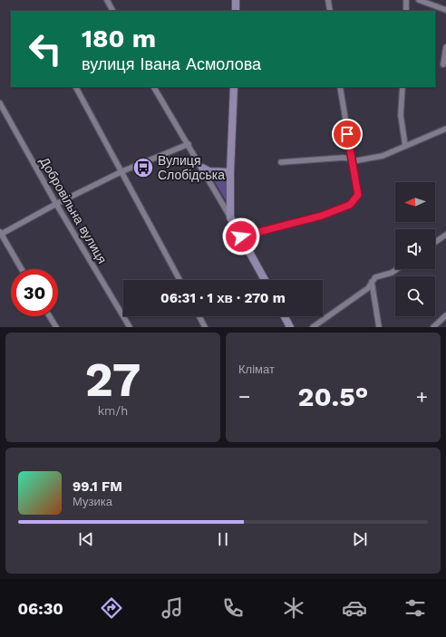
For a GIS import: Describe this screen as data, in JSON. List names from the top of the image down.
{
  "streets": {
    "street": ["Добровільна вулиця"]
  },
  "places": {
    "bus stop": ["Вулиця Слобідська"]
  },
  "north": "left",
  "page": {
    "turn": ["180 m", "вулиця Івана Асмолова"],
    "limit": "30",
    "trip": "06:31 · 1 хв · 270 m",
    "tile": [
      ["27", "km/h"],
      "Клімат"
    ],
    "heat": ["−", "20.5°", "+"],
    "song": ["99.1 FM", "Музика"],
    "tabs": "06:30"
  }
}
